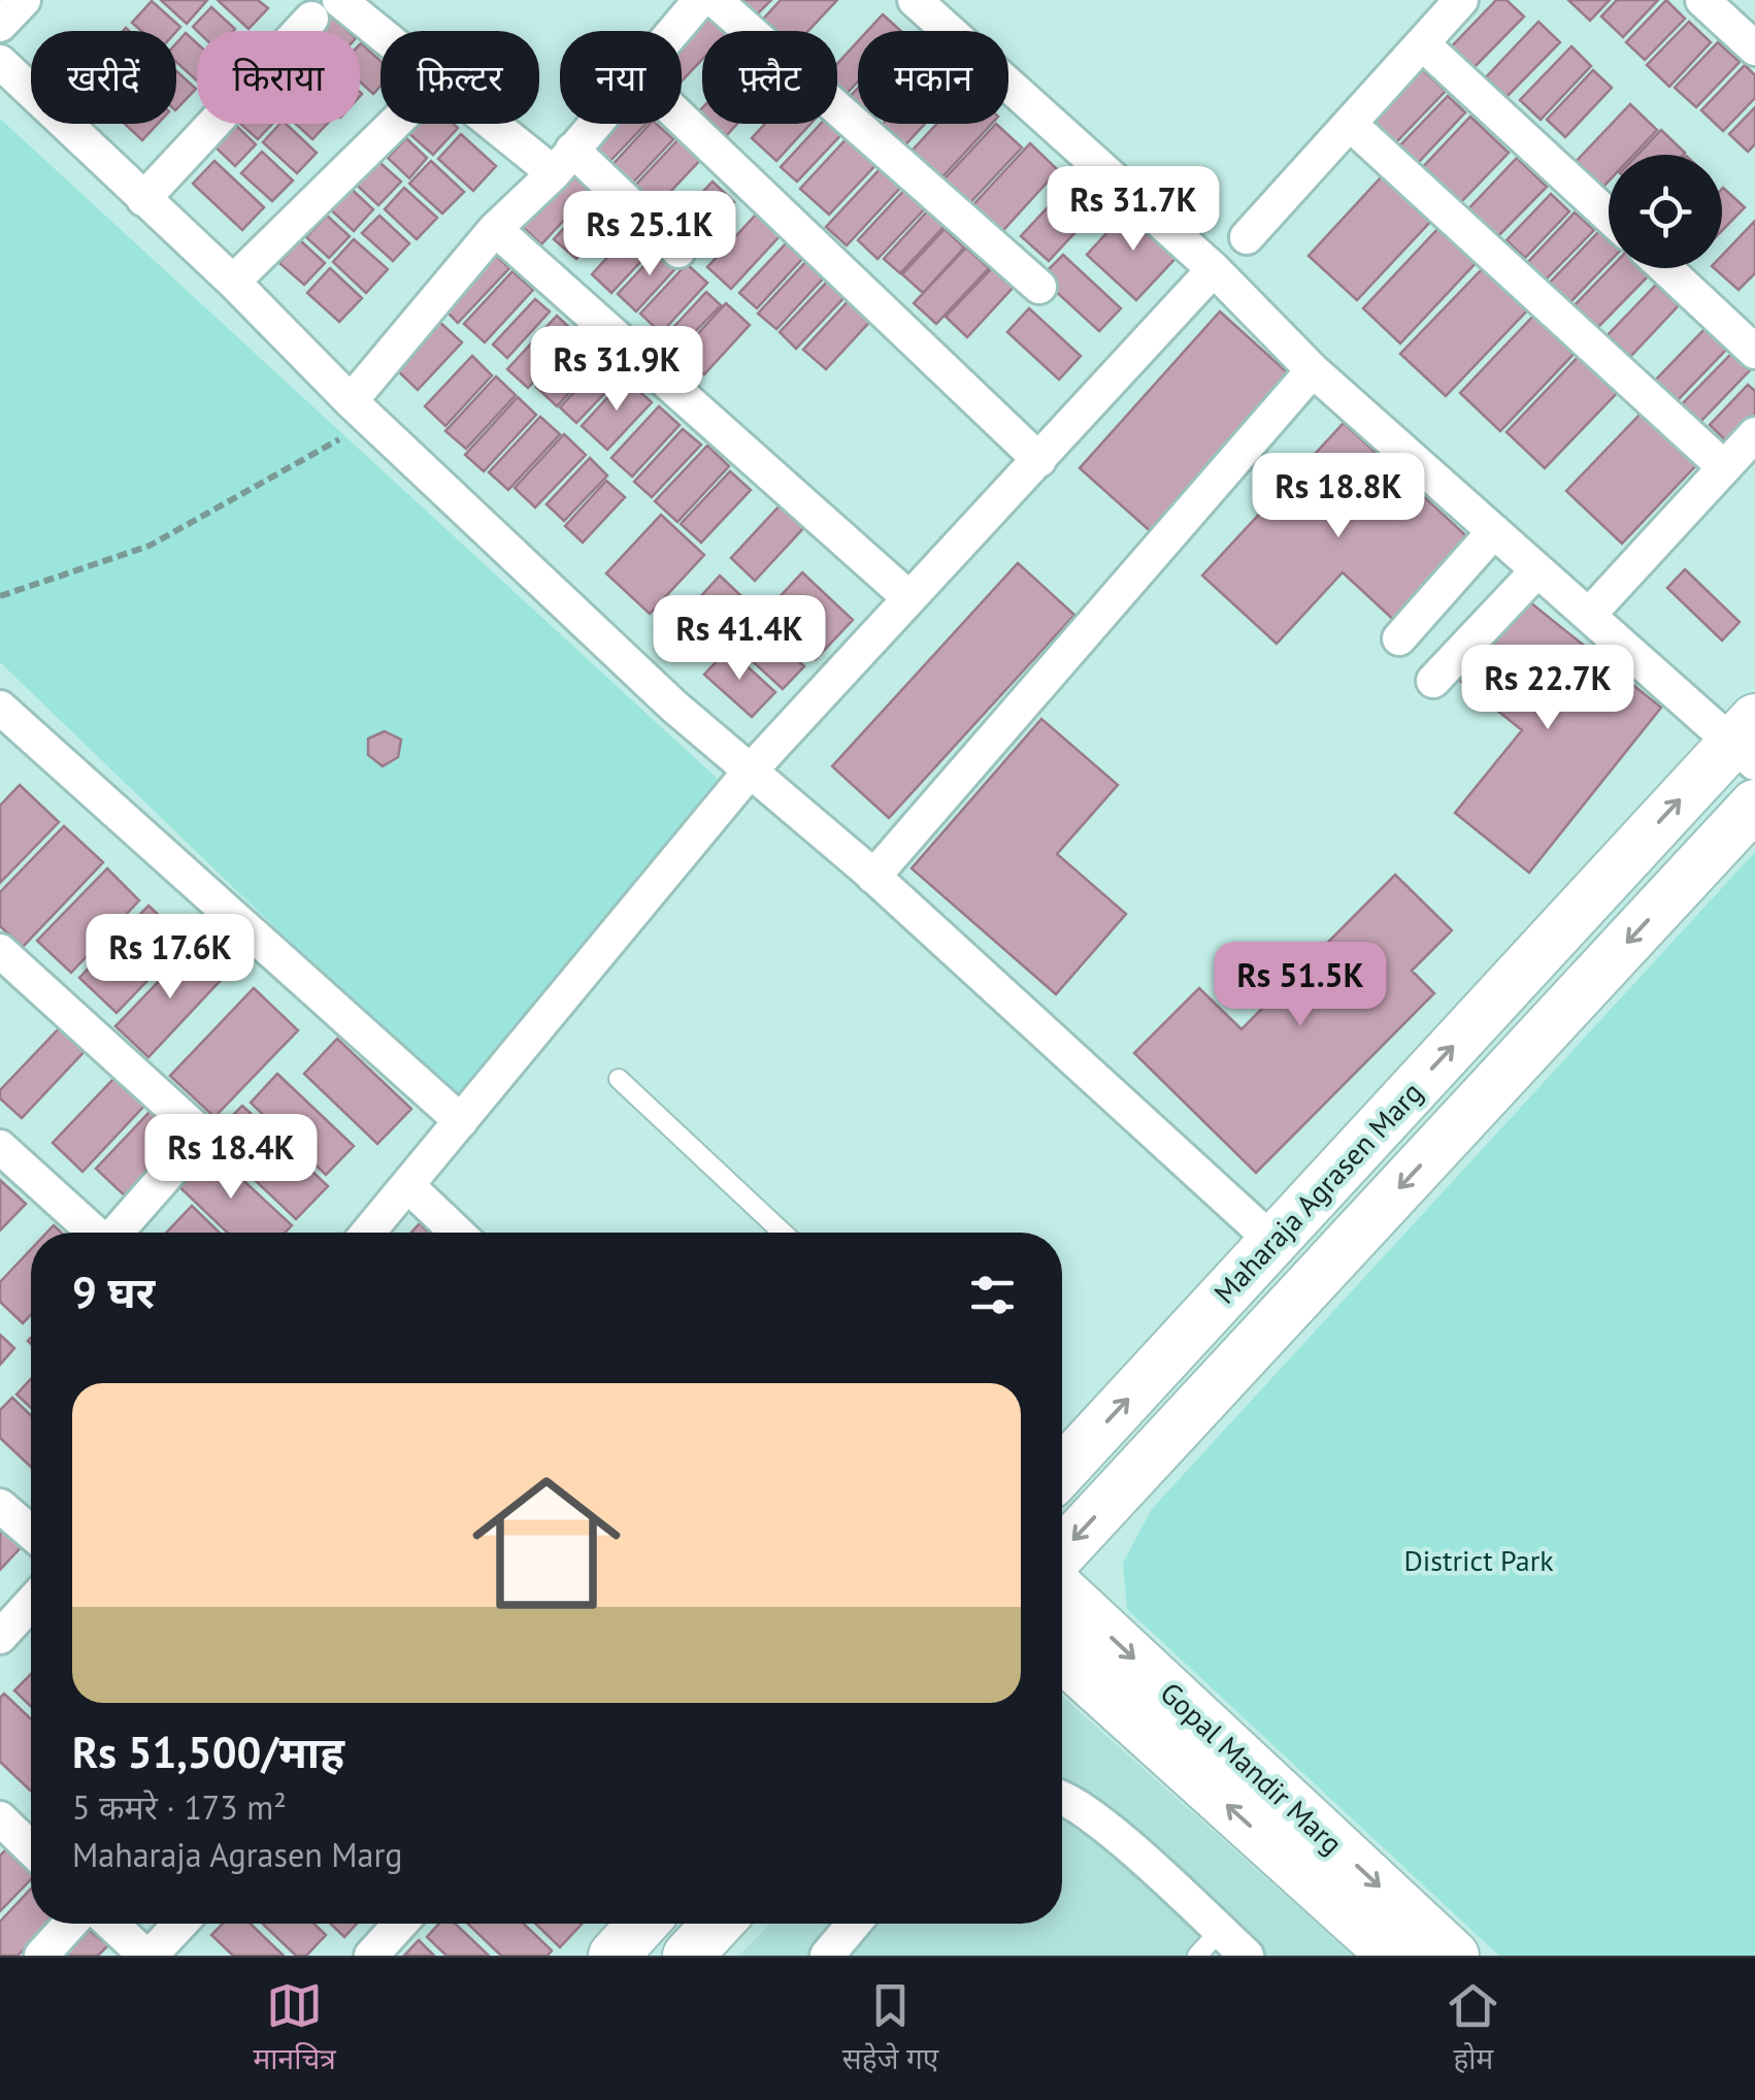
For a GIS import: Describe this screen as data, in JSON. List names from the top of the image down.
{
  "streets": {
    "street": ["Maharaja Agrasen Marg", "Gopal Mandir Marg"]
  },
  "parks": ["District Park"],
  "page": {
    "chip": [
      "खरीदें",
      "किराया",
      "फ़िल्टर",
      "नया",
      "फ़्लैट",
      "मकान"
    ],
    "price": [
      "Rs 31.7K",
      "Rs 25.1K",
      "Rs 31.9K",
      "Rs 18.8K",
      "Rs 41.4K",
      "Rs 22.7K",
      "Rs 17.6K",
      "Rs 51.5K",
      "Rs 18.4K"
    ],
    "heading": "9 घर",
    "list": [
      {
        "name": "Rs 51,500/माह",
        "note": "5 कमरे · 173 m² · Maharaja Agrasen Marg"
      }
    ],
    "tabs": ["मानचित्र", "सहेजे गए", "होम"]
  }
}
